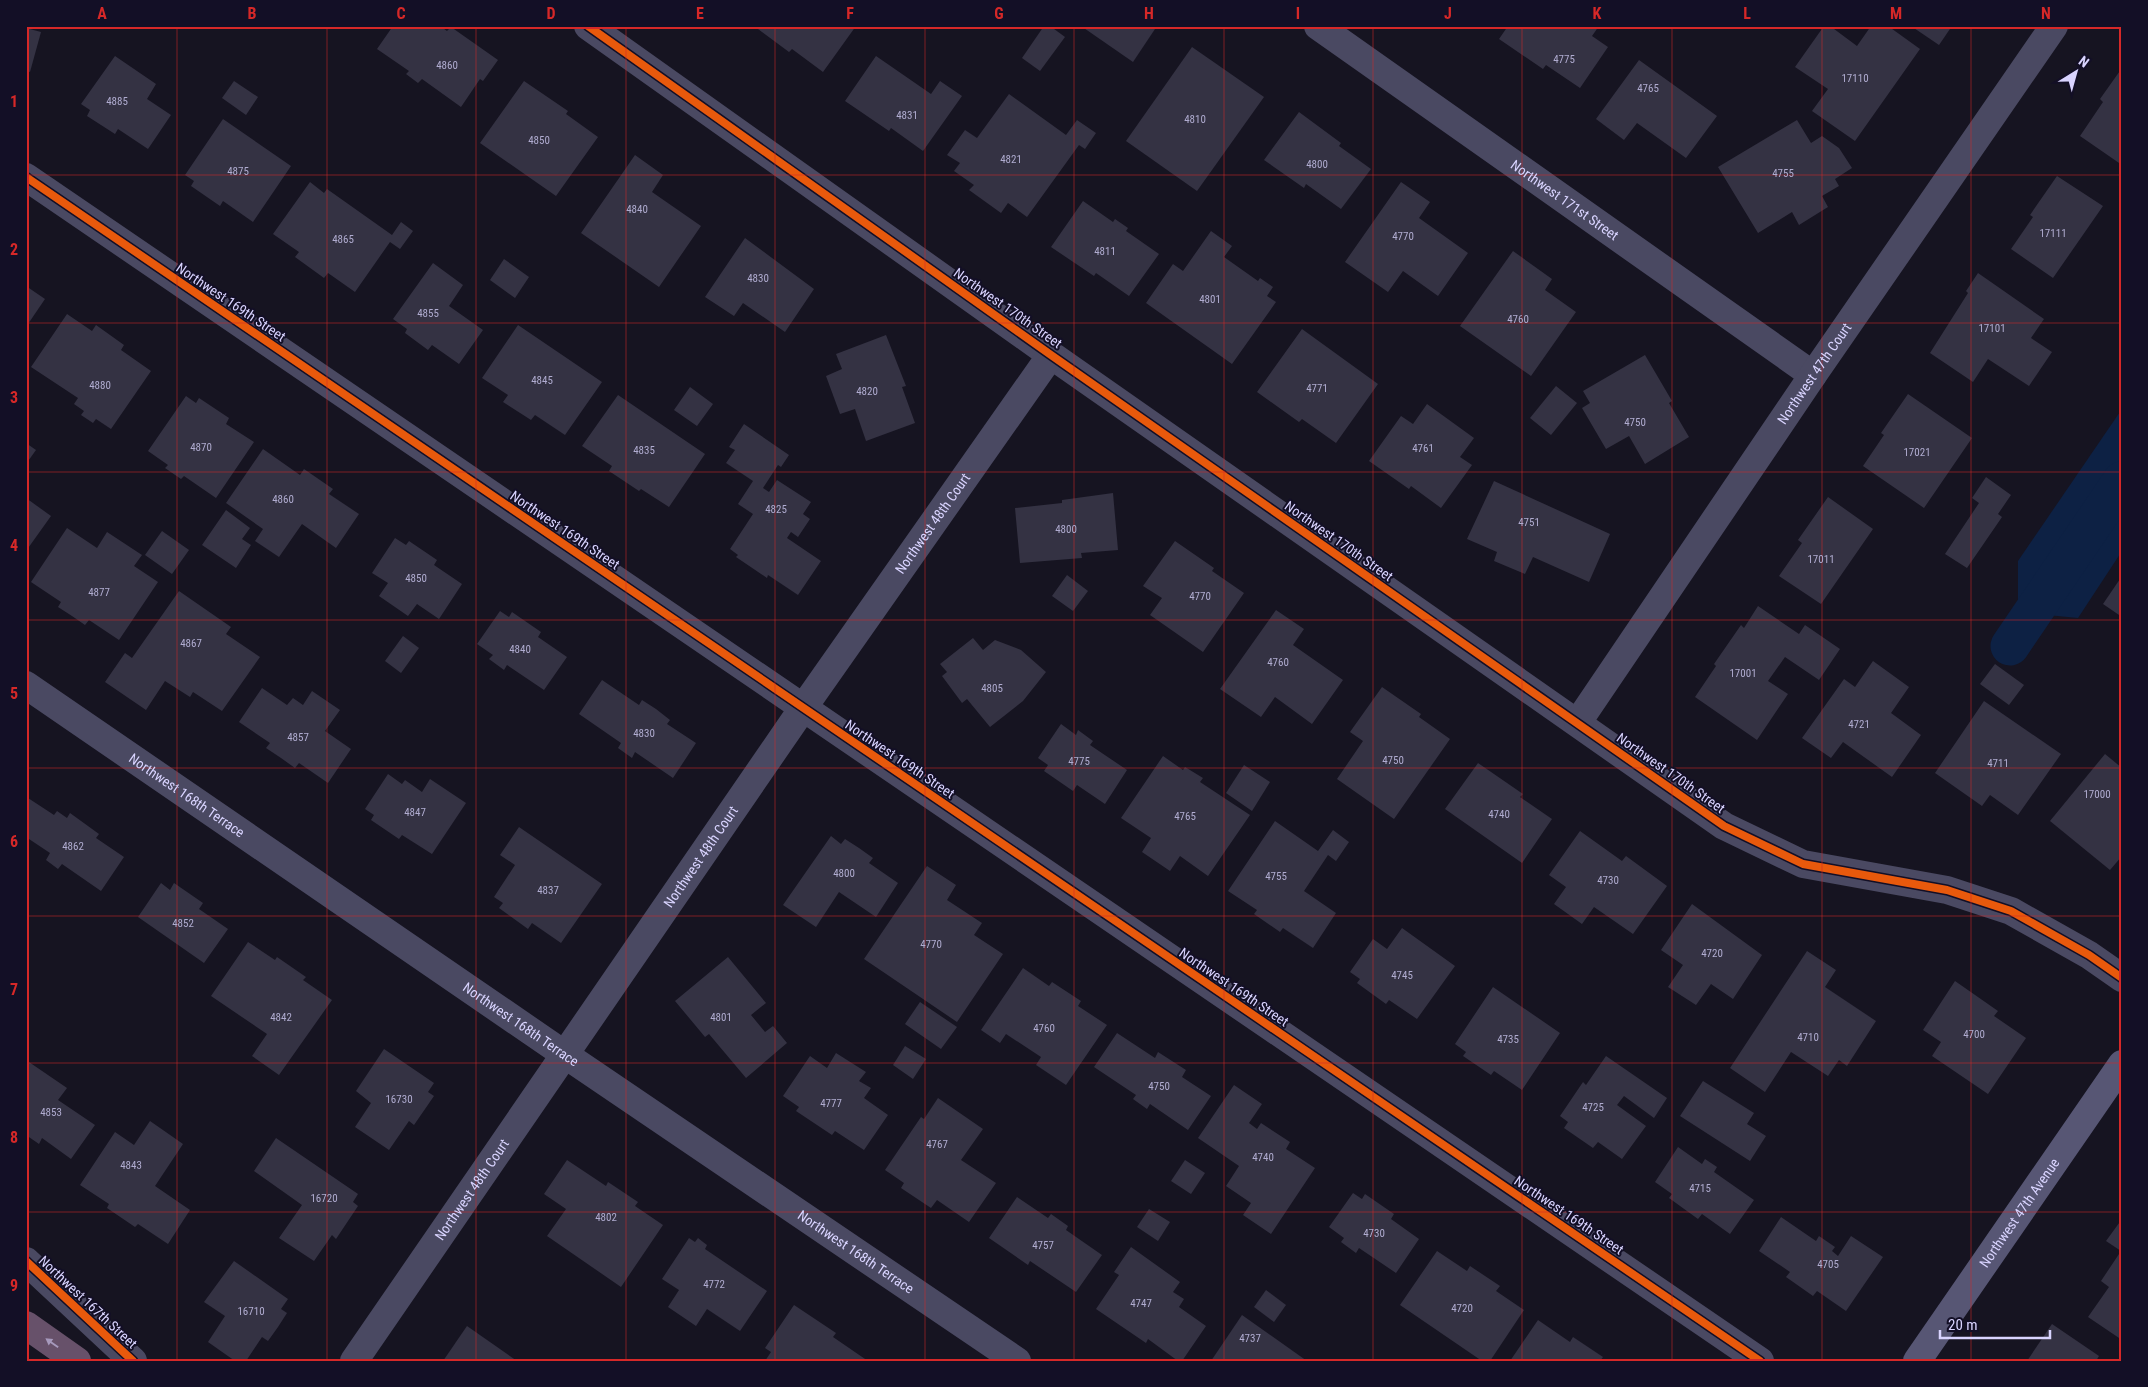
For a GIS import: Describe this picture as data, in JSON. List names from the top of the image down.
{
  "streets": {
    "main road": ["Northwest 47th Avenue"],
    "street": [
      "Northwest 171st Street",
      "Northwest 169th Street",
      "Northwest 170th Street",
      "Northwest 47th Court",
      "Northwest 48th Court",
      "Northwest 168th Terrace",
      "Northwest 167th Street"
    ]
  },
  "crossings": [
    ["Northwest 171st Street", "Northwest 47th Court"],
    ["Northwest 169th Street", "Northwest 48th Court"],
    ["Northwest 170th Street", "Northwest 47th Court"],
    ["Northwest 170th Street", "Northwest 48th Court"],
    ["Northwest 48th Court", "Northwest 168th Terrace"]
  ],
  "house_numbers": [
    "4775",
    "4860",
    "17110",
    "4765",
    "4885",
    "4831",
    "4810",
    "4850",
    "4821",
    "4800",
    "4875",
    "4755",
    "4840",
    "17111",
    "4770",
    "4865",
    "4811",
    "4830",
    "4801",
    "4855",
    "4760",
    "17101",
    "4845",
    "4880",
    "4771",
    "4820",
    "4750",
    "4870",
    "4761",
    "4835",
    "17021",
    "4860",
    "4825",
    "4751",
    "4800",
    "17011",
    "4850",
    "4877",
    "4770",
    "4867",
    "4840",
    "4760",
    "17001",
    "4805",
    "4721",
    "4830",
    "4857",
    "4750",
    "4775",
    "4711",
    "17000",
    "4847",
    "4740",
    "4765",
    "4862",
    "4800",
    "4755",
    "4730",
    "4837",
    "4852",
    "4770",
    "4720",
    "4745",
    "4842",
    "4801",
    "4760",
    "4700",
    "4710",
    "4735",
    "4750",
    "16730",
    "4777",
    "4725",
    "4853",
    "4767",
    "4740",
    "4843",
    "4715",
    "16720",
    "4802",
    "4730",
    "4757",
    "4705",
    "4772",
    "4747",
    "4720",
    "16710",
    "4737"
  ],
  "scale_bar": "20 m",
  "north": "top right",
  "grid": {
    "columns": [
      "A",
      "B",
      "C",
      "D",
      "E",
      "F",
      "G",
      "H",
      "I",
      "J",
      "K",
      "L",
      "M",
      "N"
    ],
    "rows": [
      "1",
      "2",
      "3",
      "4",
      "5",
      "6",
      "7",
      "8",
      "9"
    ]
  }
}
